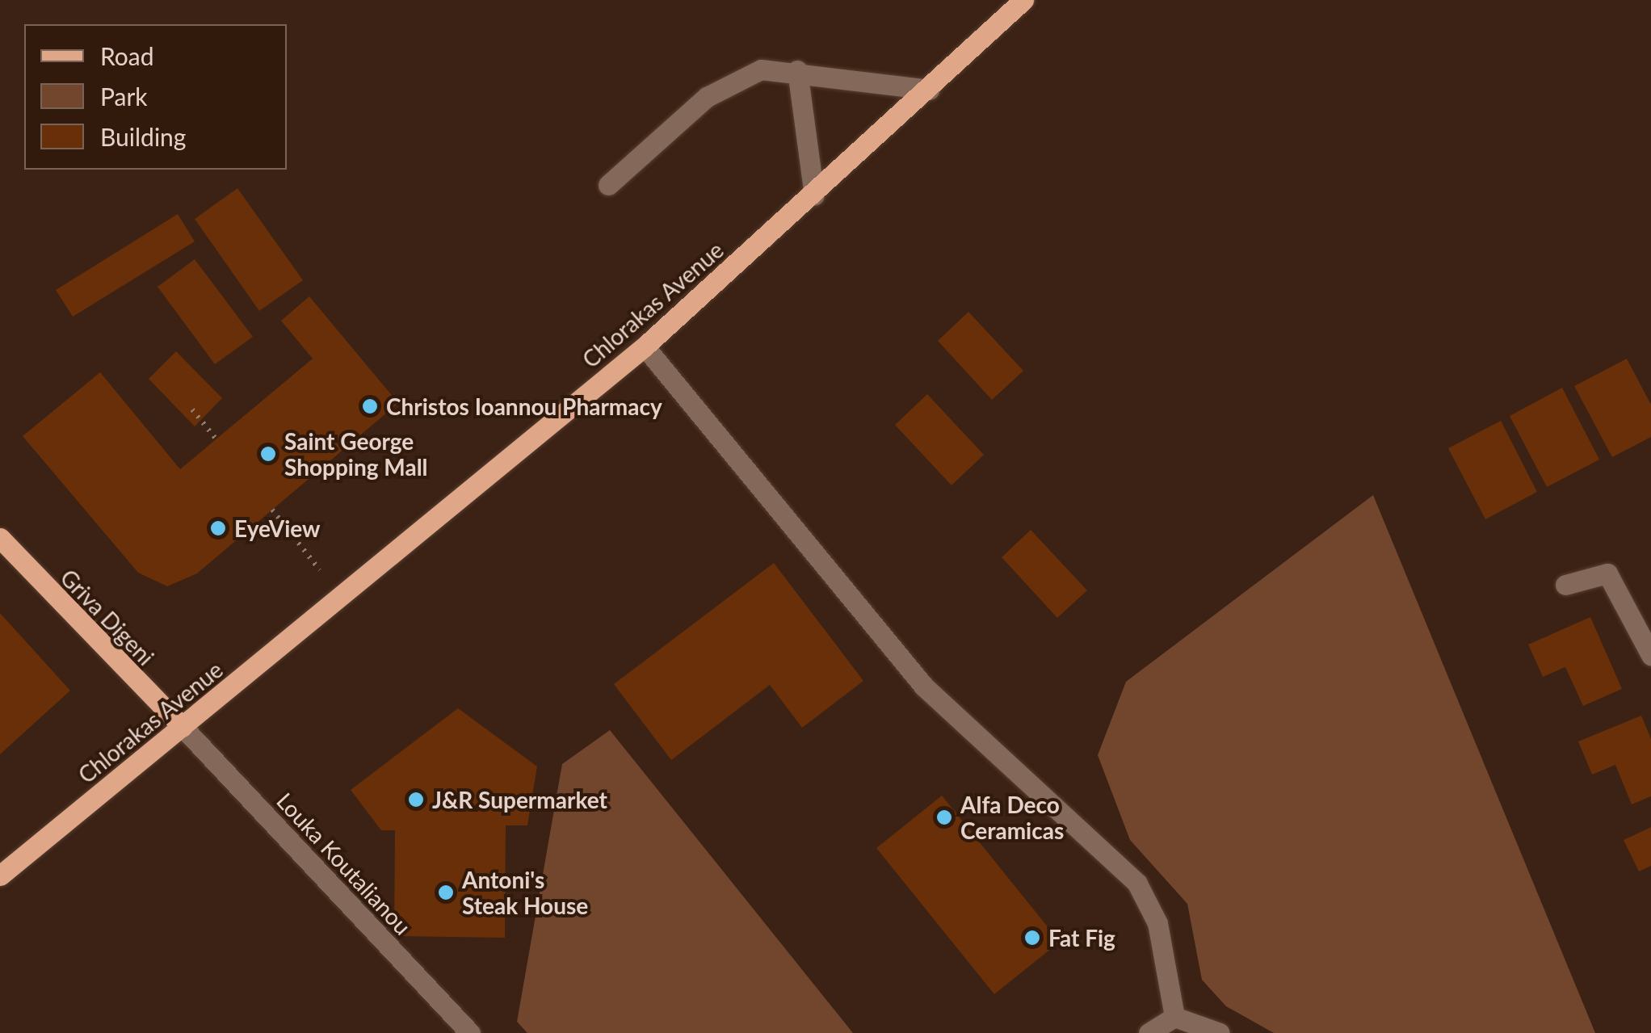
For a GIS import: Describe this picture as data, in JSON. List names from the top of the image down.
{
  "streets": {
    "main road": ["Chlorakas Avenue", "Griva Digeni"],
    "street": ["Louka Koutalianou"]
  },
  "crossings": [
    ["Chlorakas Avenue", "Griva Digeni"],
    ["Chlorakas Avenue", "Louka Koutalianou"],
    ["Griva Digeni", "Louka Koutalianou"]
  ],
  "places": [
    "Christos Ioannou Pharmacy",
    "Saint George Shopping Mall",
    "EyeView",
    "J&R Supermarket",
    "Alfa Deco Ceramicas",
    "Antoni's Steak House",
    "Fat Fig"
  ],
  "legend": ["Road", "Park", "Building"]
}
